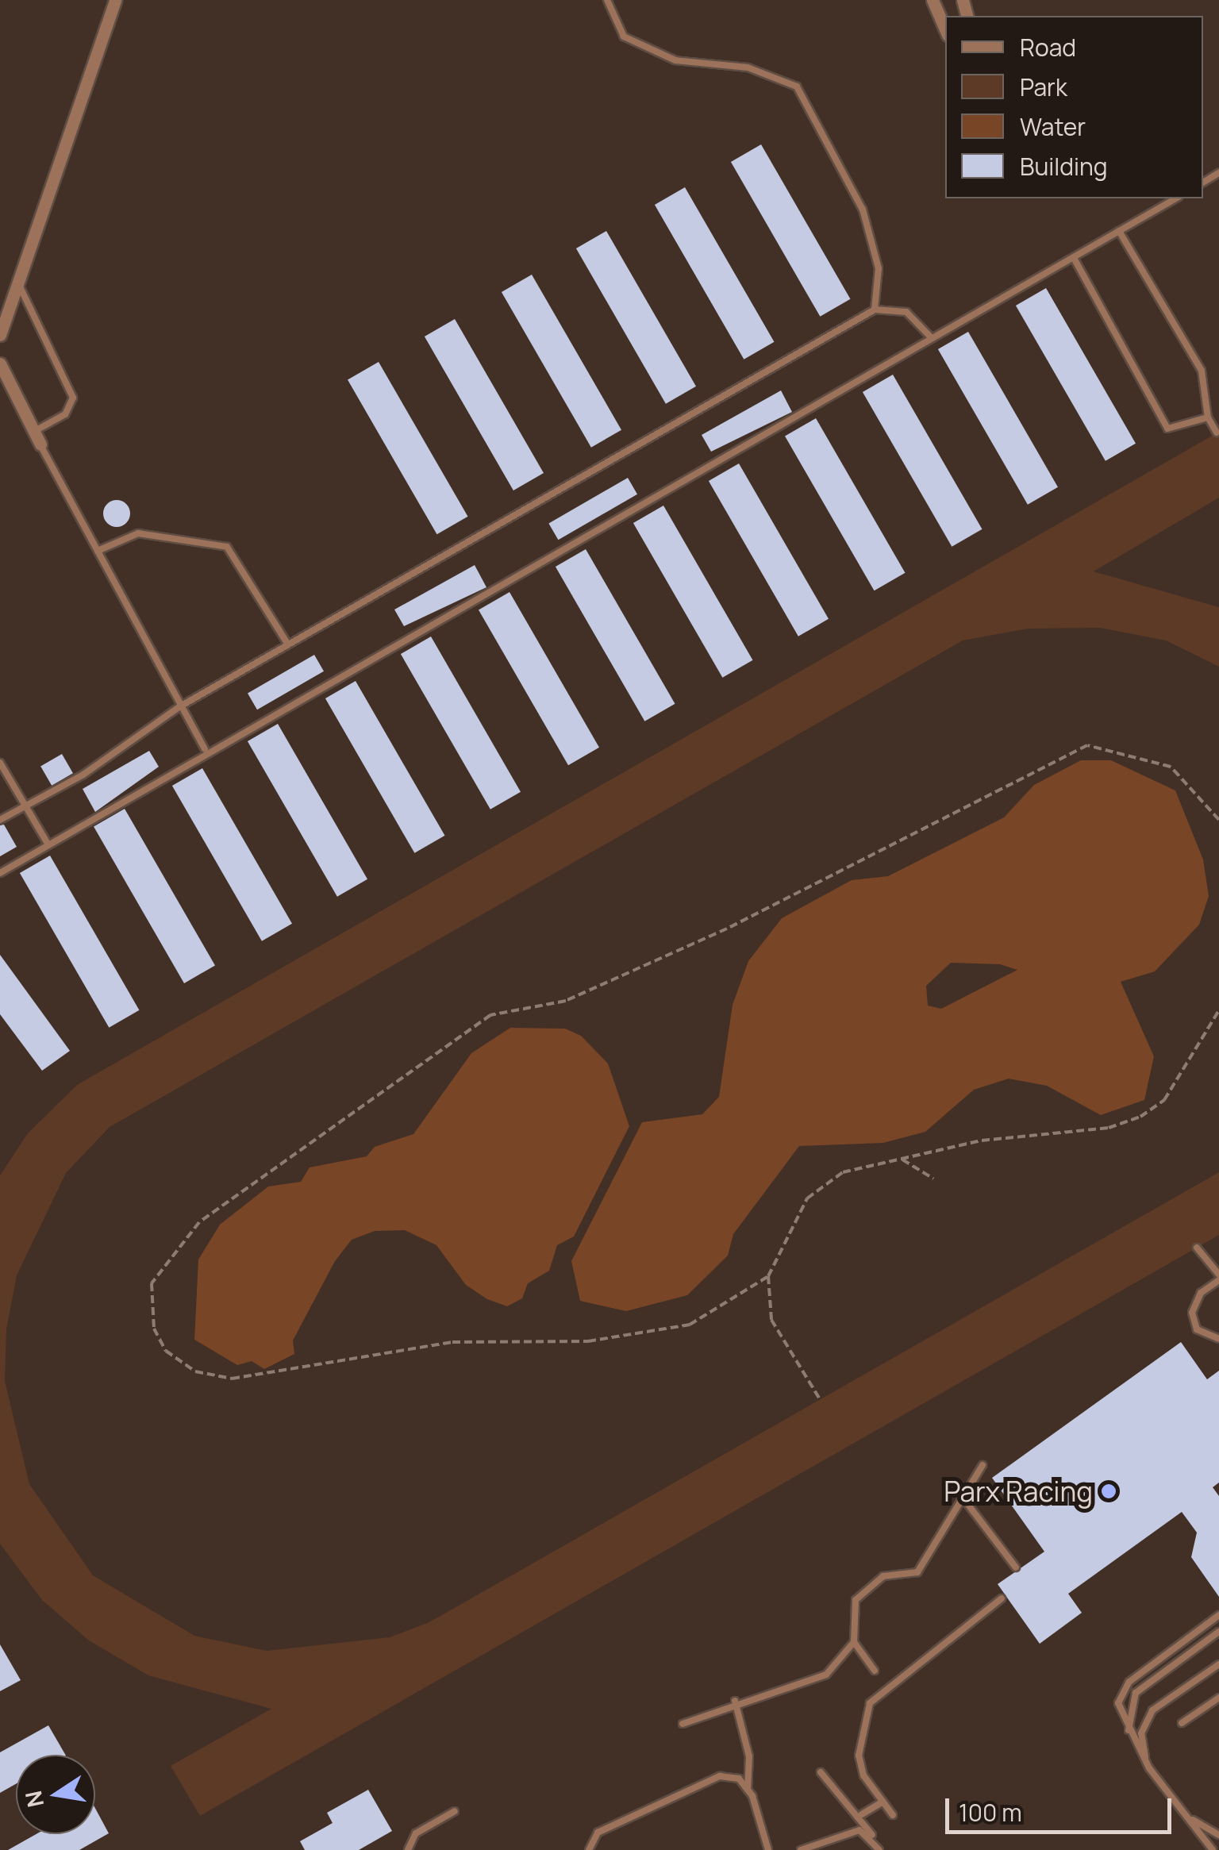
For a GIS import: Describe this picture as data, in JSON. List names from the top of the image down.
{
  "places": ["Parx Racing"],
  "legend": [
    "Road",
    "Park",
    "Water",
    "Building"
  ],
  "scale_bar": "100 m",
  "north": "left"
}
